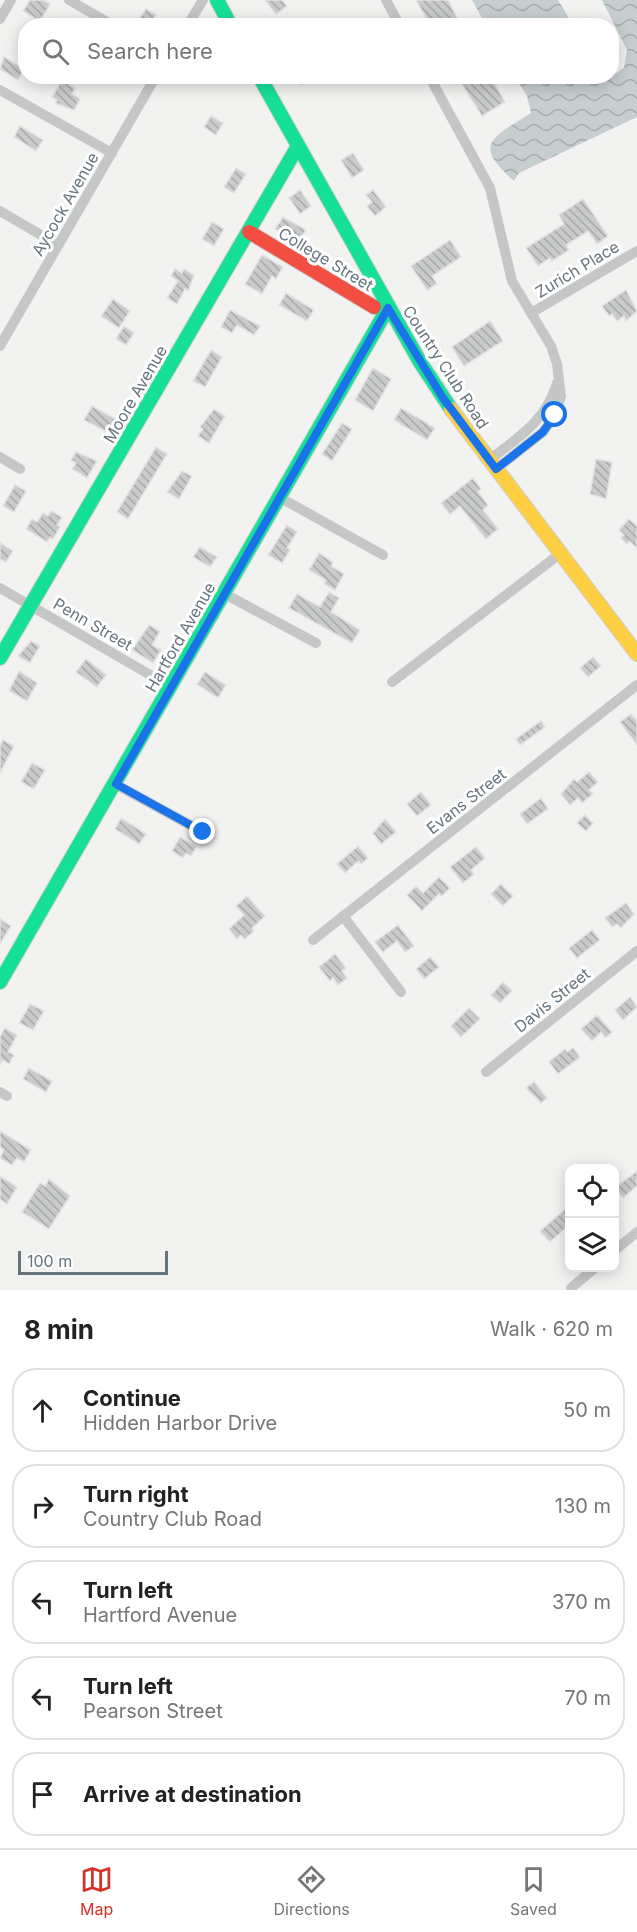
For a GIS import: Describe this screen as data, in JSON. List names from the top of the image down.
{
  "streets": {
    "street": [
      "Aycock Avenue",
      "College Street",
      "Zurich Place",
      "Country Club Road",
      "Moore Avenue",
      "Penn Street",
      "Hartford Avenue",
      "Evans Street",
      "Davis Street"
    ]
  },
  "crossings": [
    ["College Street", "Country Club Road"],
    ["College Street", "Moore Avenue"],
    ["College Street", "Hartford Avenue"],
    ["Country Club Road", "Moore Avenue"],
    ["Country Club Road", "Hartford Avenue"],
    ["Moore Avenue", "Penn Street"],
    ["Penn Street", "Hartford Avenue"]
  ],
  "scale_bar": "100 m",
  "page": {
    "search": "Search here",
    "scale": "100 m",
    "heading": ["8 min", "Walk · 620 m"],
    "list": [
      ["Continue", "Hidden Harbor Drive", "50 m"],
      ["Turn right", "Country Club Road", "130 m"],
      ["Turn left", "Hartford Avenue", "370 m"],
      ["Turn left", "Pearson Street", "70 m"],
      "Arrive at destination"
    ],
    "nav": ["Map", "Directions", "Saved"]
  }
}
